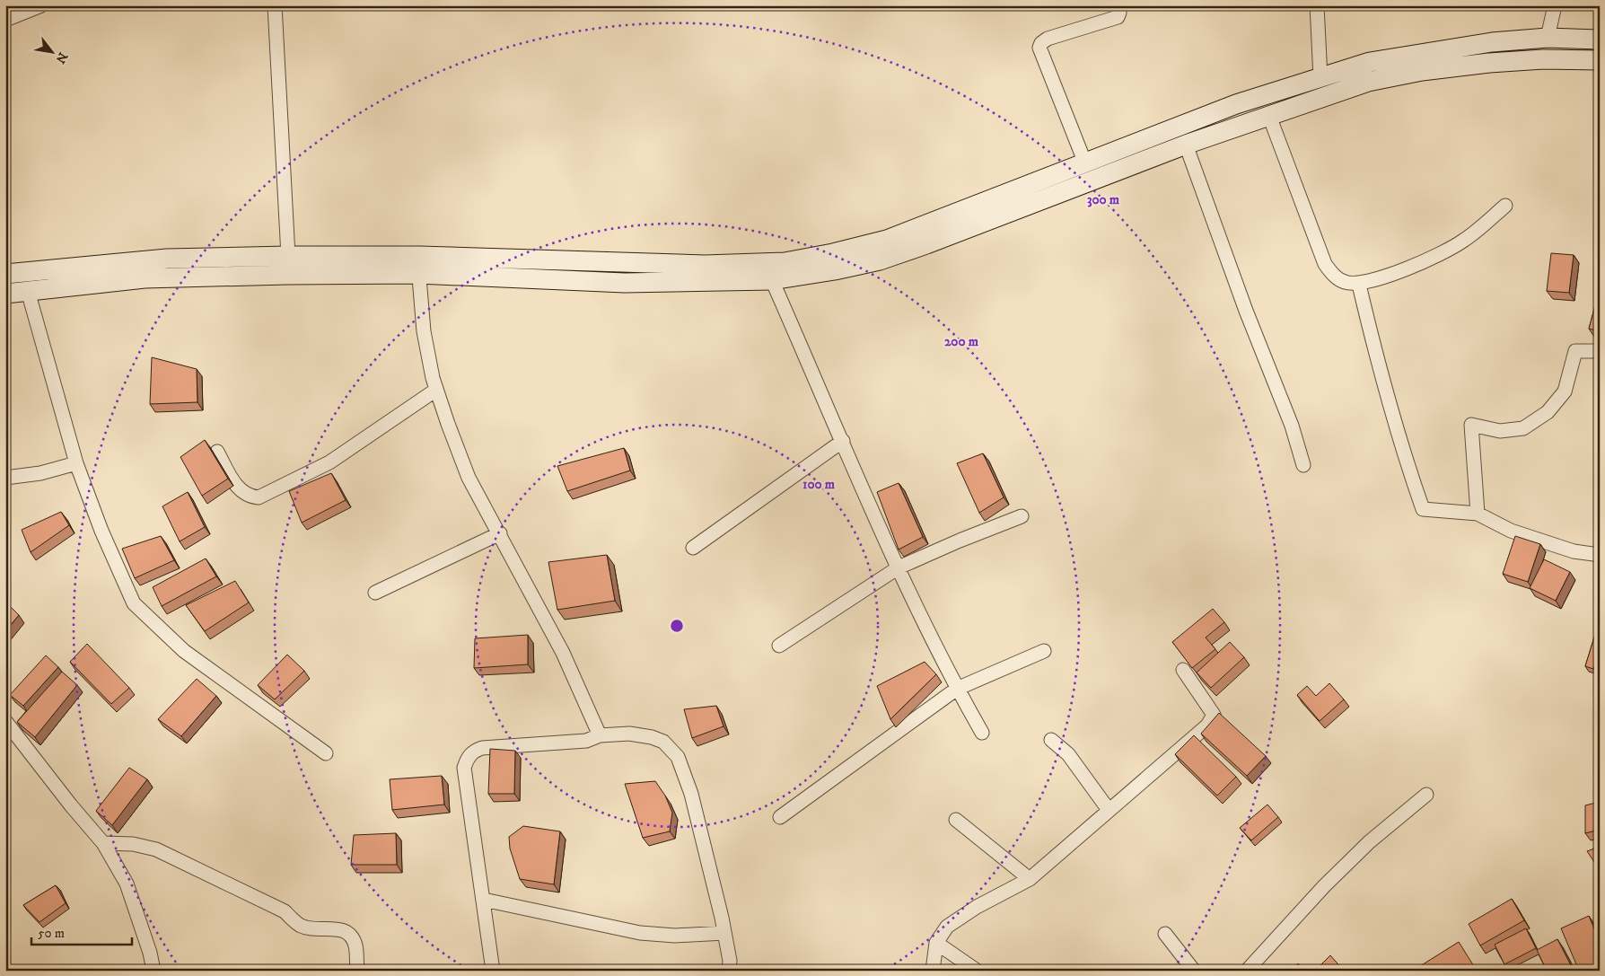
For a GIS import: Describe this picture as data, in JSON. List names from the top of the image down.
{
  "scale_bar": "50 m",
  "north": "bottom right",
  "rings": ["300 m", "200 m", "100 m"]
}
